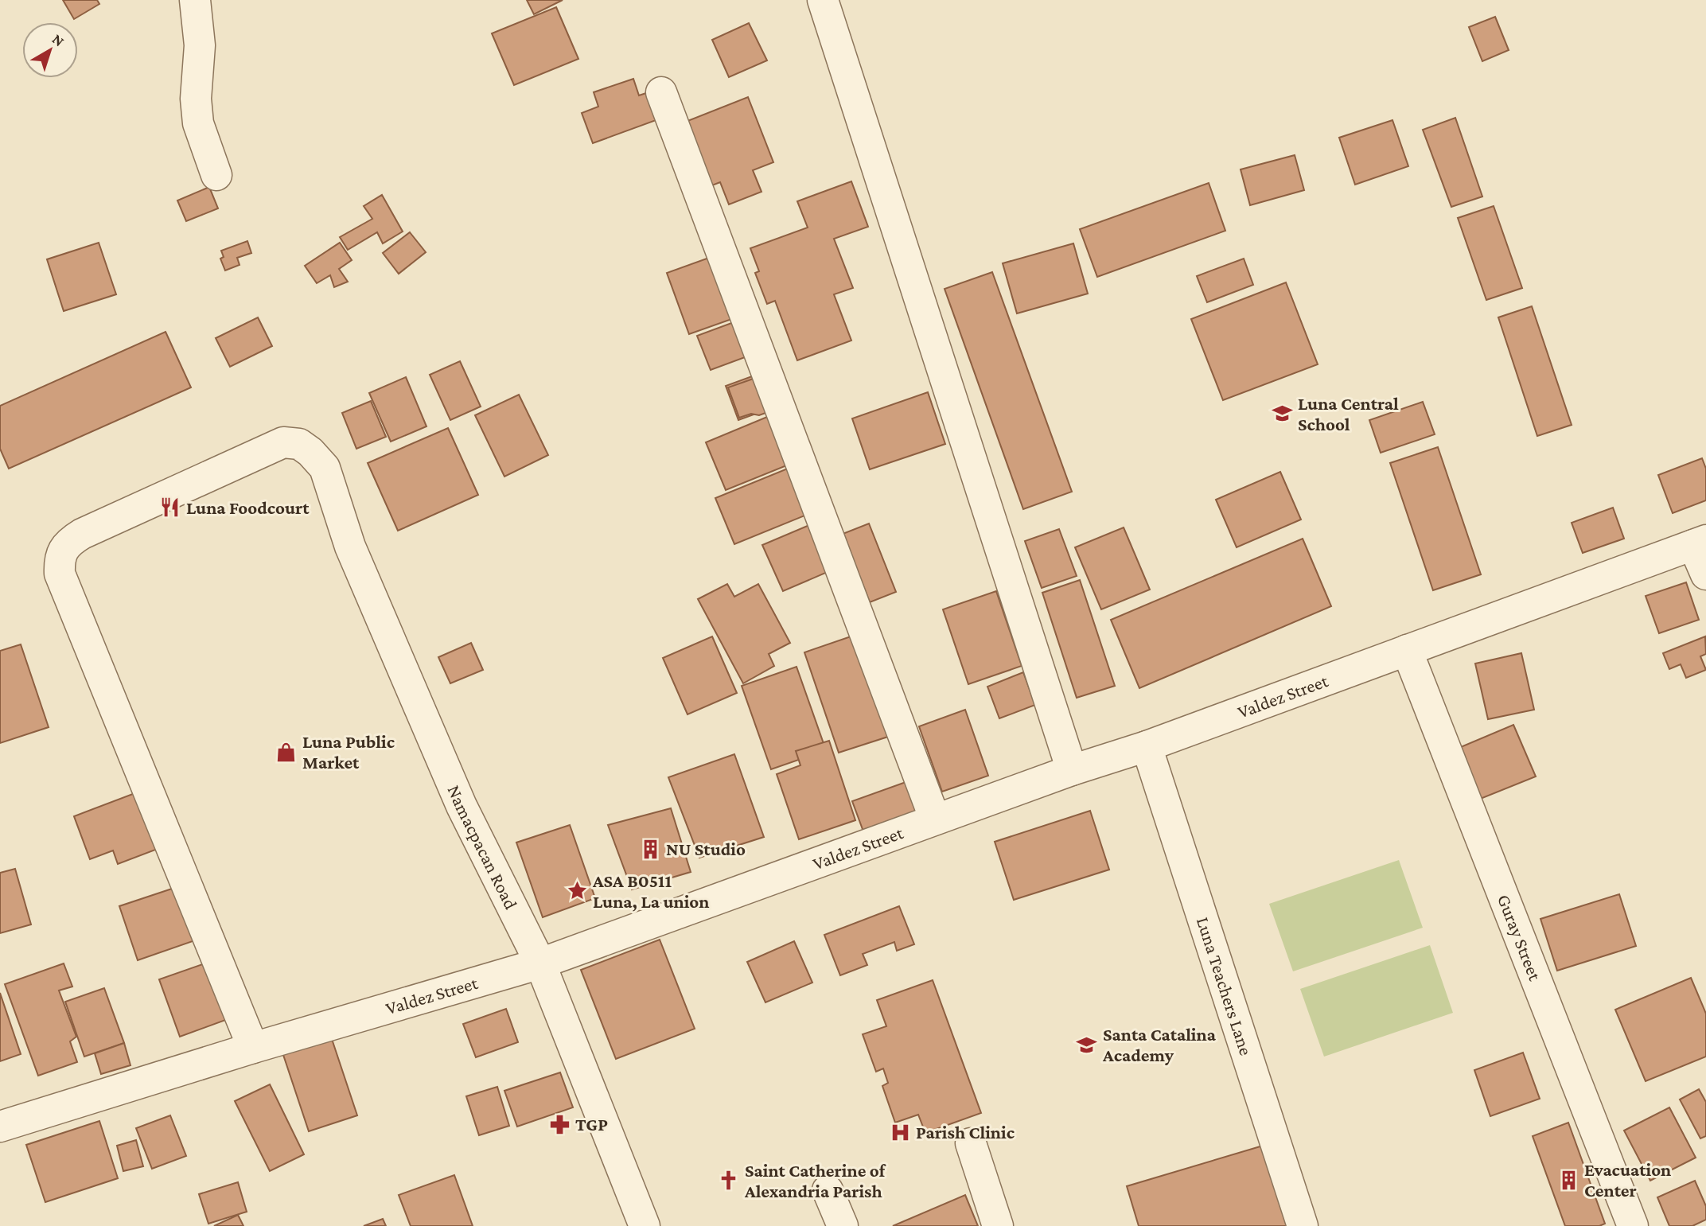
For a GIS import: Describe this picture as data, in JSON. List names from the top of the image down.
{
  "streets": {
    "street": [
      "Valdez Street",
      "Namacpacan Road",
      "Guray Street",
      "Luna Teachers Lane"
    ]
  },
  "crossings": [
    ["Valdez Street", "Namacpacan Road"],
    ["Valdez Street", "Guray Street"],
    ["Valdez Street", "Luna Teachers Lane"]
  ],
  "places": {
    "school or university": ["Luna Central School", "Santa Catalina Academy"],
    "restaurant": ["Luna Foodcourt"],
    "shop": ["Luna Public Market"],
    "building": ["NU Studio", "Evacuation Center"],
    "place": ["ASA B0511 Luna, La union"],
    "pharmacy": ["TGP"],
    "hospital": ["Parish Clinic"],
    "church": ["Saint Catherine of Alexandria Parish"]
  },
  "north": "top right"
}
